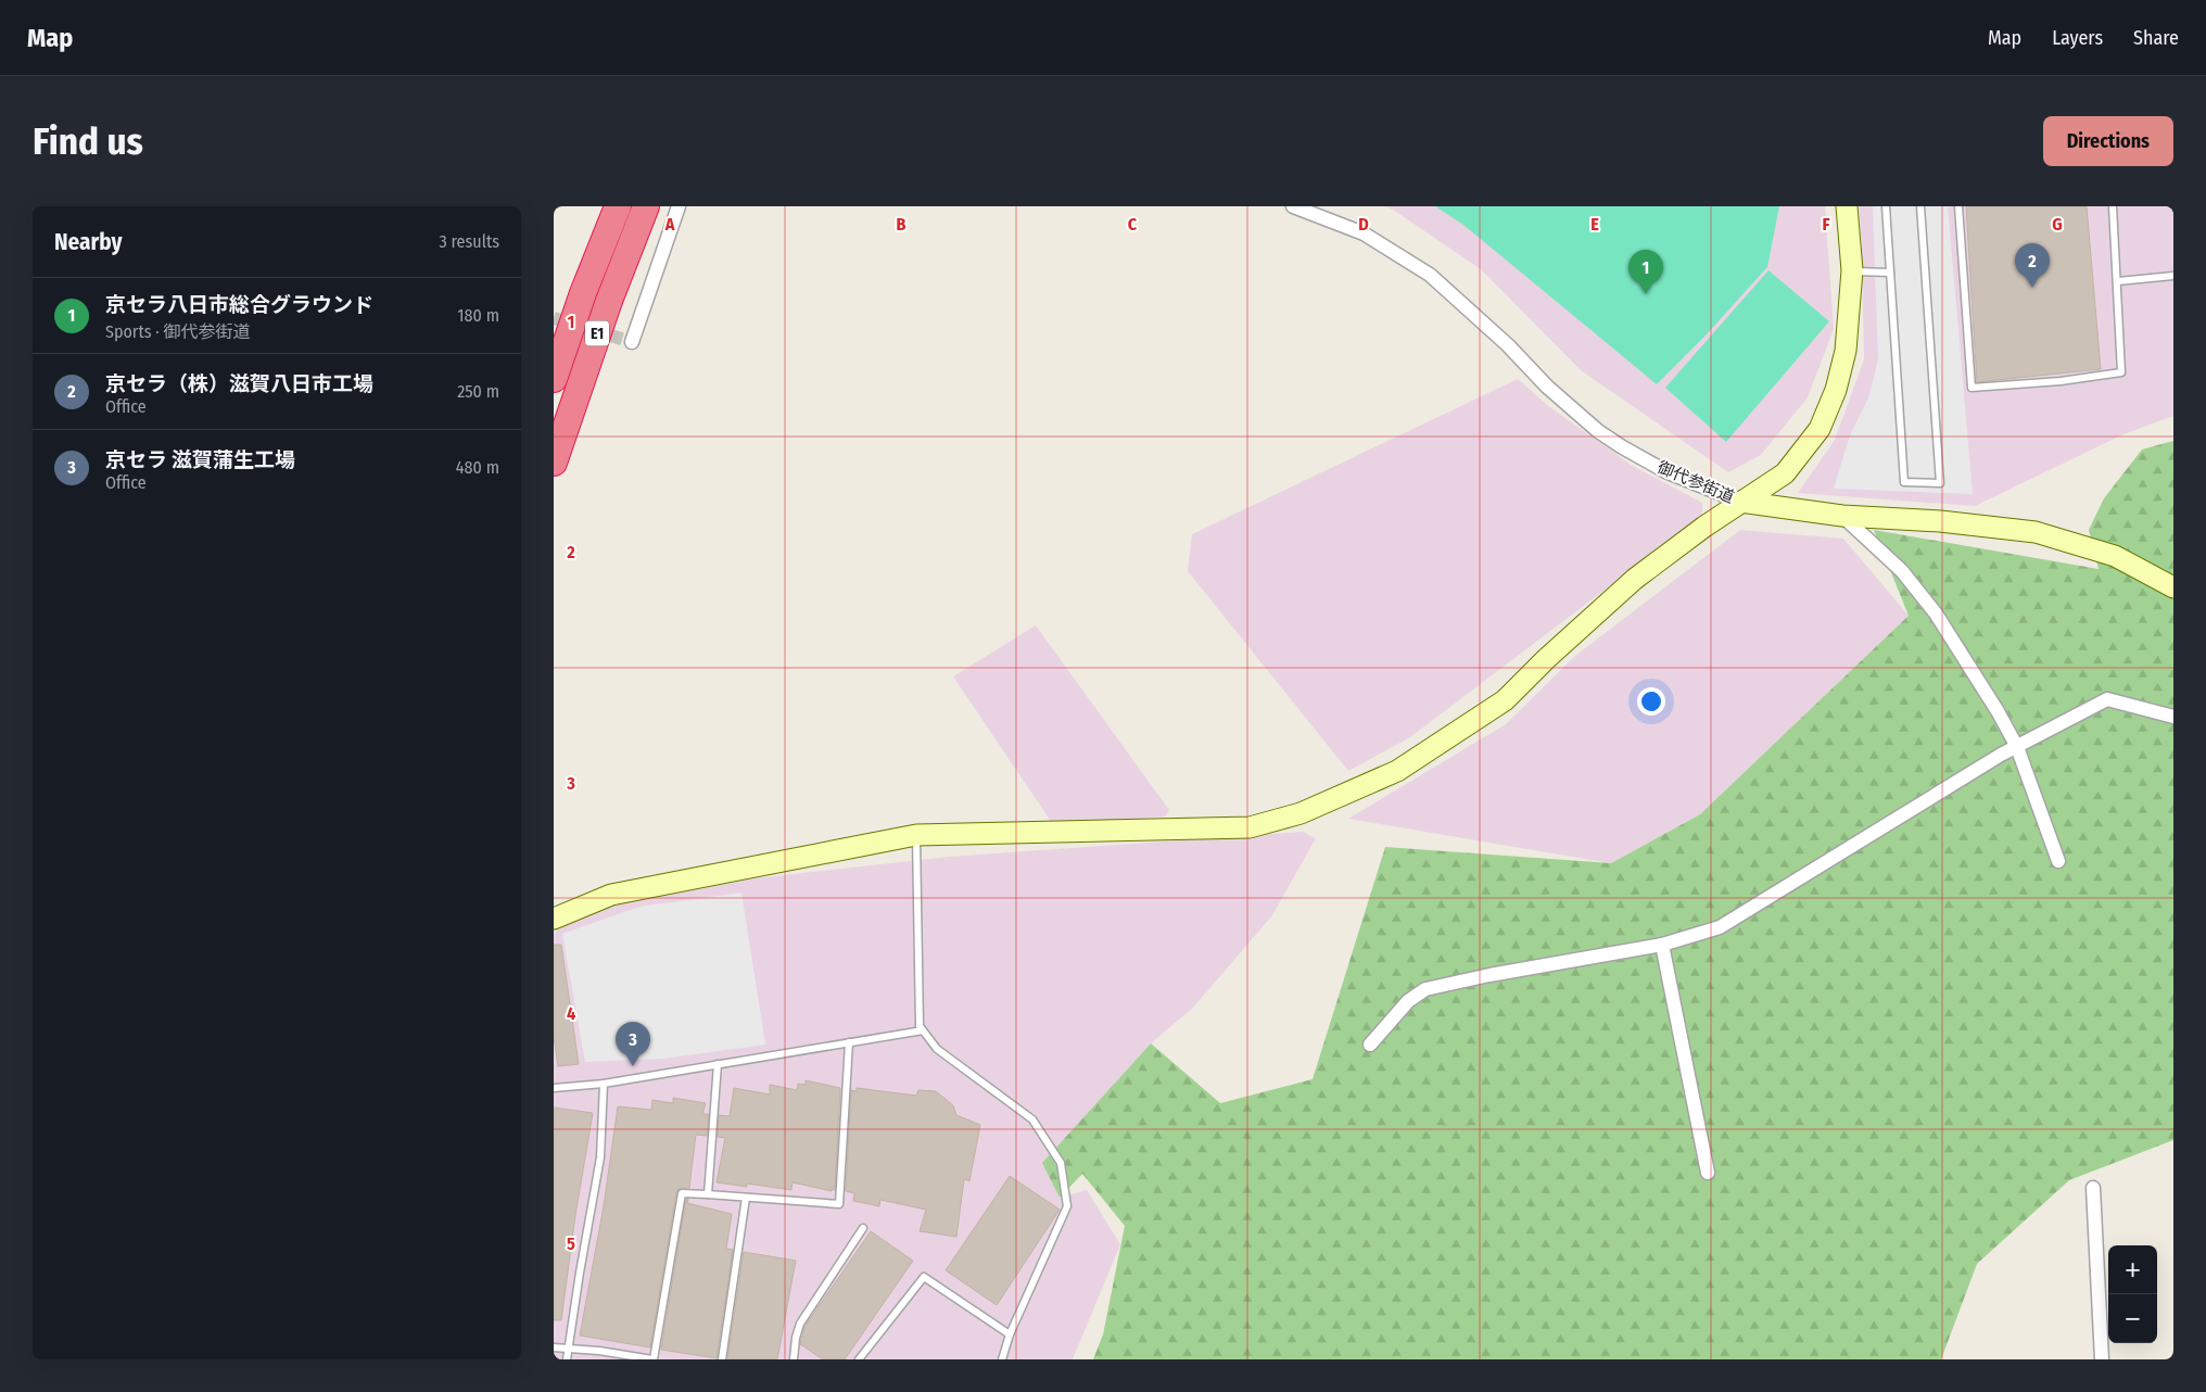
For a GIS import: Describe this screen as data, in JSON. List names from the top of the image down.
{
  "streets": {
    "highway": ["E1"],
    "street": ["御代参街道"]
  },
  "page": {
    "header": "Map",
    "nav": ["Map", "Layers", "Share"],
    "buttons": "Directions",
    "title": "Find us",
    "heading": ["Nearby", "3 results"],
    "pins": ["2", "1", "3"],
    "list": [
      {
        "mark": "1",
        "name": "京セラ八日市総合グラウンド",
        "note": "Sports · 御代参街道",
        "value": "180 m"
      },
      {
        "mark": "2",
        "name": "京セラ（株）滋賀八日市工場",
        "note": "Office",
        "value": "250 m"
      },
      {
        "mark": "3",
        "name": "京セラ 滋賀蒲生工場",
        "note": "Office",
        "value": "480 m"
      }
    ],
    "map_buttons": ["+", "−"]
  },
  "grid": {
    "columns": [
      "A",
      "B",
      "C",
      "D",
      "E",
      "F",
      "G"
    ],
    "rows": [
      "1",
      "2",
      "3",
      "4",
      "5"
    ]
  }
}
